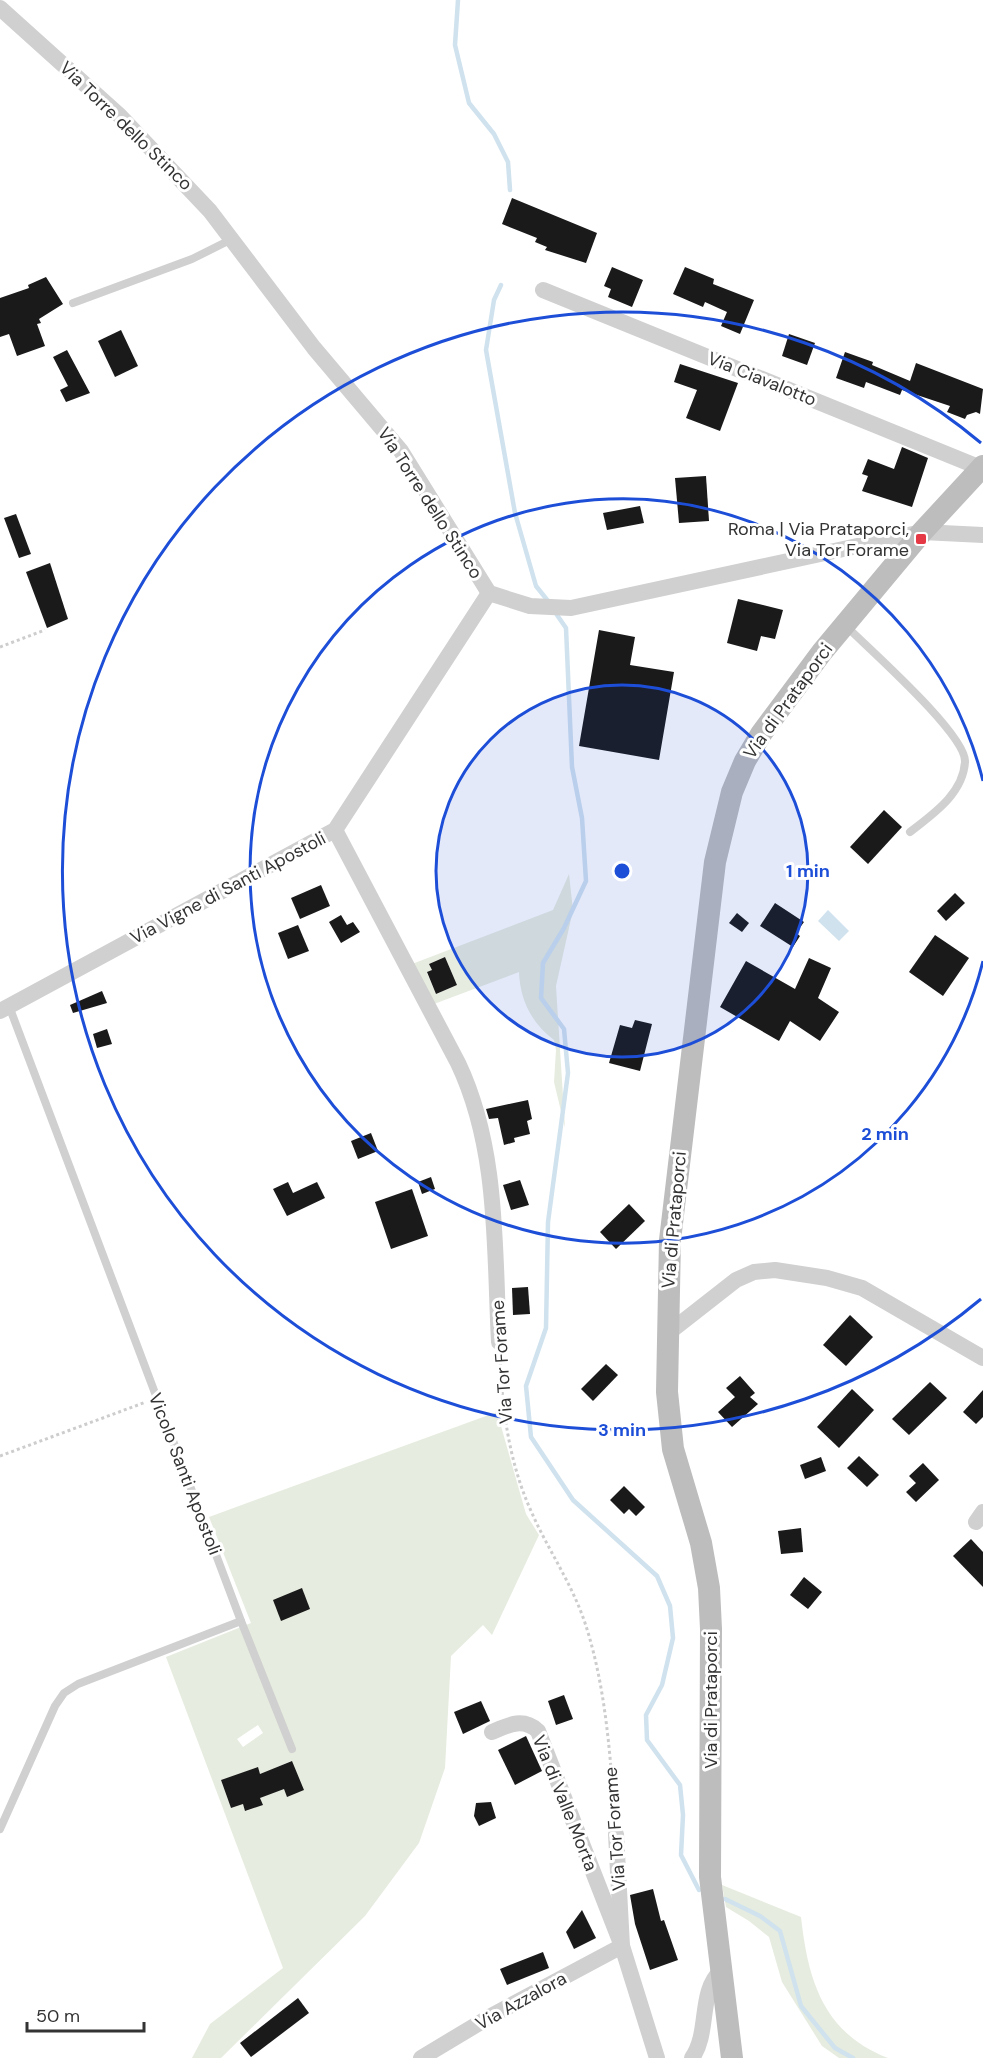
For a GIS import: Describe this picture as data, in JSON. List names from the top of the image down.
{
  "streets": {
    "street": [
      "Via Torre dello Stinco",
      "Via Ciavalotto",
      "Via di Prataporci",
      "Via Vigne di Santi Apostoli",
      "Via Tor Forame",
      "Via di Valle Morta",
      "Via Azzalora"
    ],
    "lane": ["Vicolo Santi Apostoli"]
  },
  "crossings": [
    ["Via Torre dello Stinco", "Via di Prataporci"],
    ["Via Torre dello Stinco", "Via Vigne di Santi Apostoli"],
    ["Via Ciavalotto", "Via di Prataporci"],
    ["Via Vigne di Santi Apostoli", "Via Tor Forame"],
    ["Via Vigne di Santi Apostoli", "Vicolo Santi Apostoli"],
    ["Via Tor Forame", "Via di Valle Morta"],
    ["Via Tor Forame", "Via Azzalora"],
    ["Via di Valle Morta", "Via Azzalora"]
  ],
  "places": {
    "transit": ["Roma | Via Prataporci, Via Tor Forame"]
  },
  "scale_bar": "50 m",
  "rings": ["1 min", "2 min", "3 min"]
}
